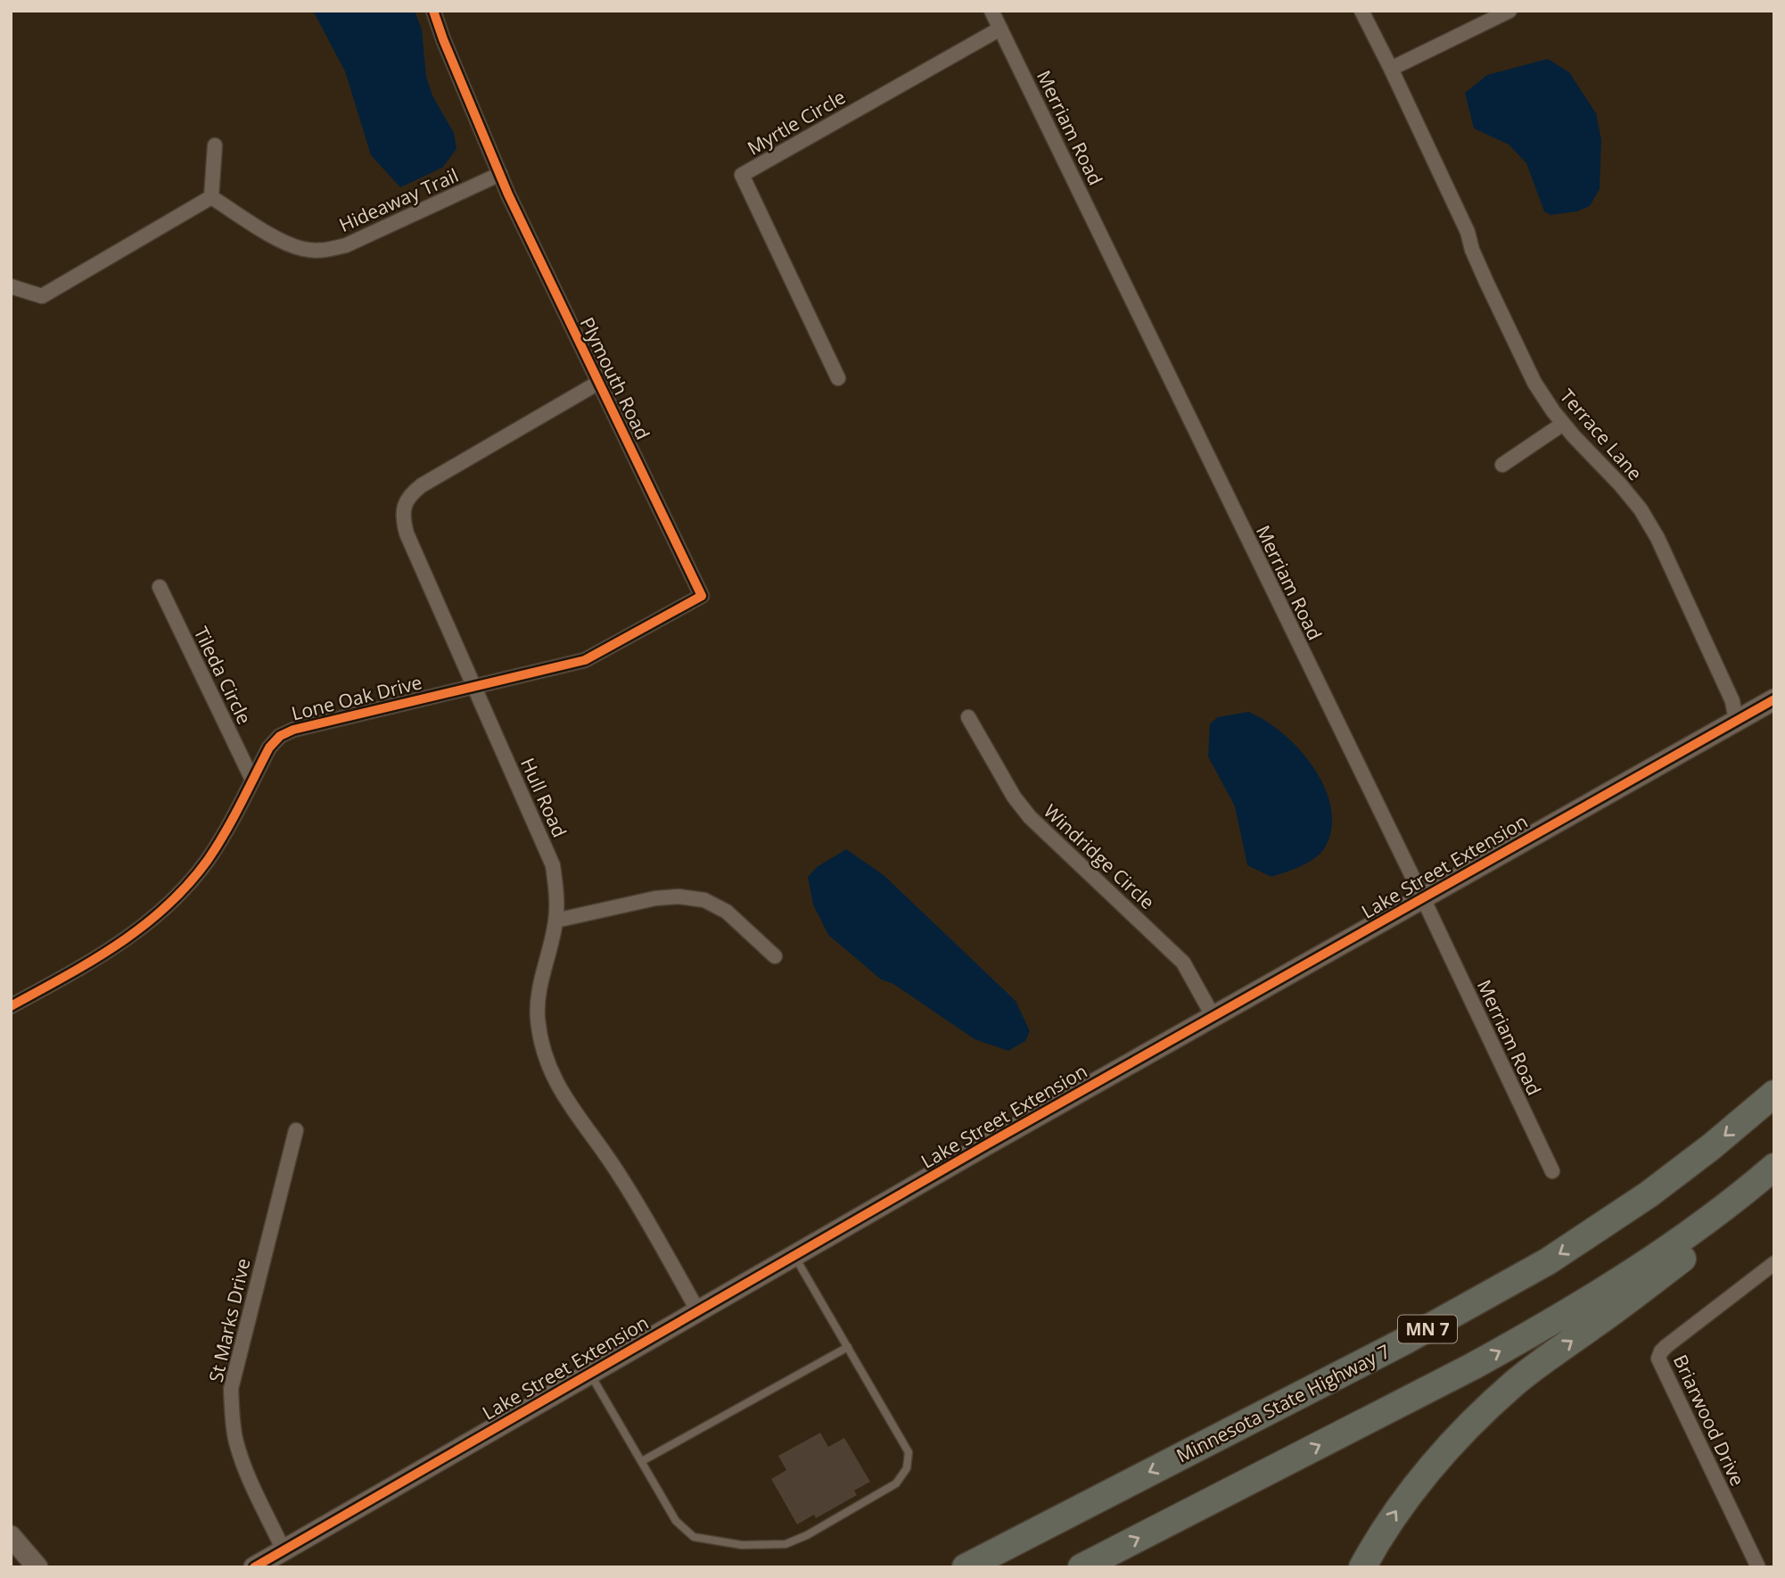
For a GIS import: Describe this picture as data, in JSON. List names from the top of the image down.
{
  "streets": {
    "highway": ["MN 7", "Minnesota State Highway 7"],
    "street": [
      "Myrtle Circle",
      "Merriam Road",
      "Hideaway Trail",
      "Plymouth Road",
      "Terrace Lane",
      "Tileda Circle",
      "Lone Oak Drive",
      "Hull Road",
      "Windridge Circle",
      "Lake Street Extension",
      "St Marks Drive",
      "Briarwood Drive"
    ]
  },
  "crossings": [
    ["Myrtle Circle", "Merriam Road"],
    ["Merriam Road", "Lake Street Extension"],
    ["Hideaway Trail", "Plymouth Road"],
    ["Plymouth Road", "Lone Oak Drive"],
    ["Plymouth Road", "Hull Road"],
    ["Terrace Lane", "Lake Street Extension"],
    ["Tileda Circle", "Lone Oak Drive"],
    ["Lone Oak Drive", "Hull Road"],
    ["Hull Road", "Lake Street Extension"],
    ["Windridge Circle", "Lake Street Extension"],
    ["Lake Street Extension", "St Marks Drive"]
  ]
}
